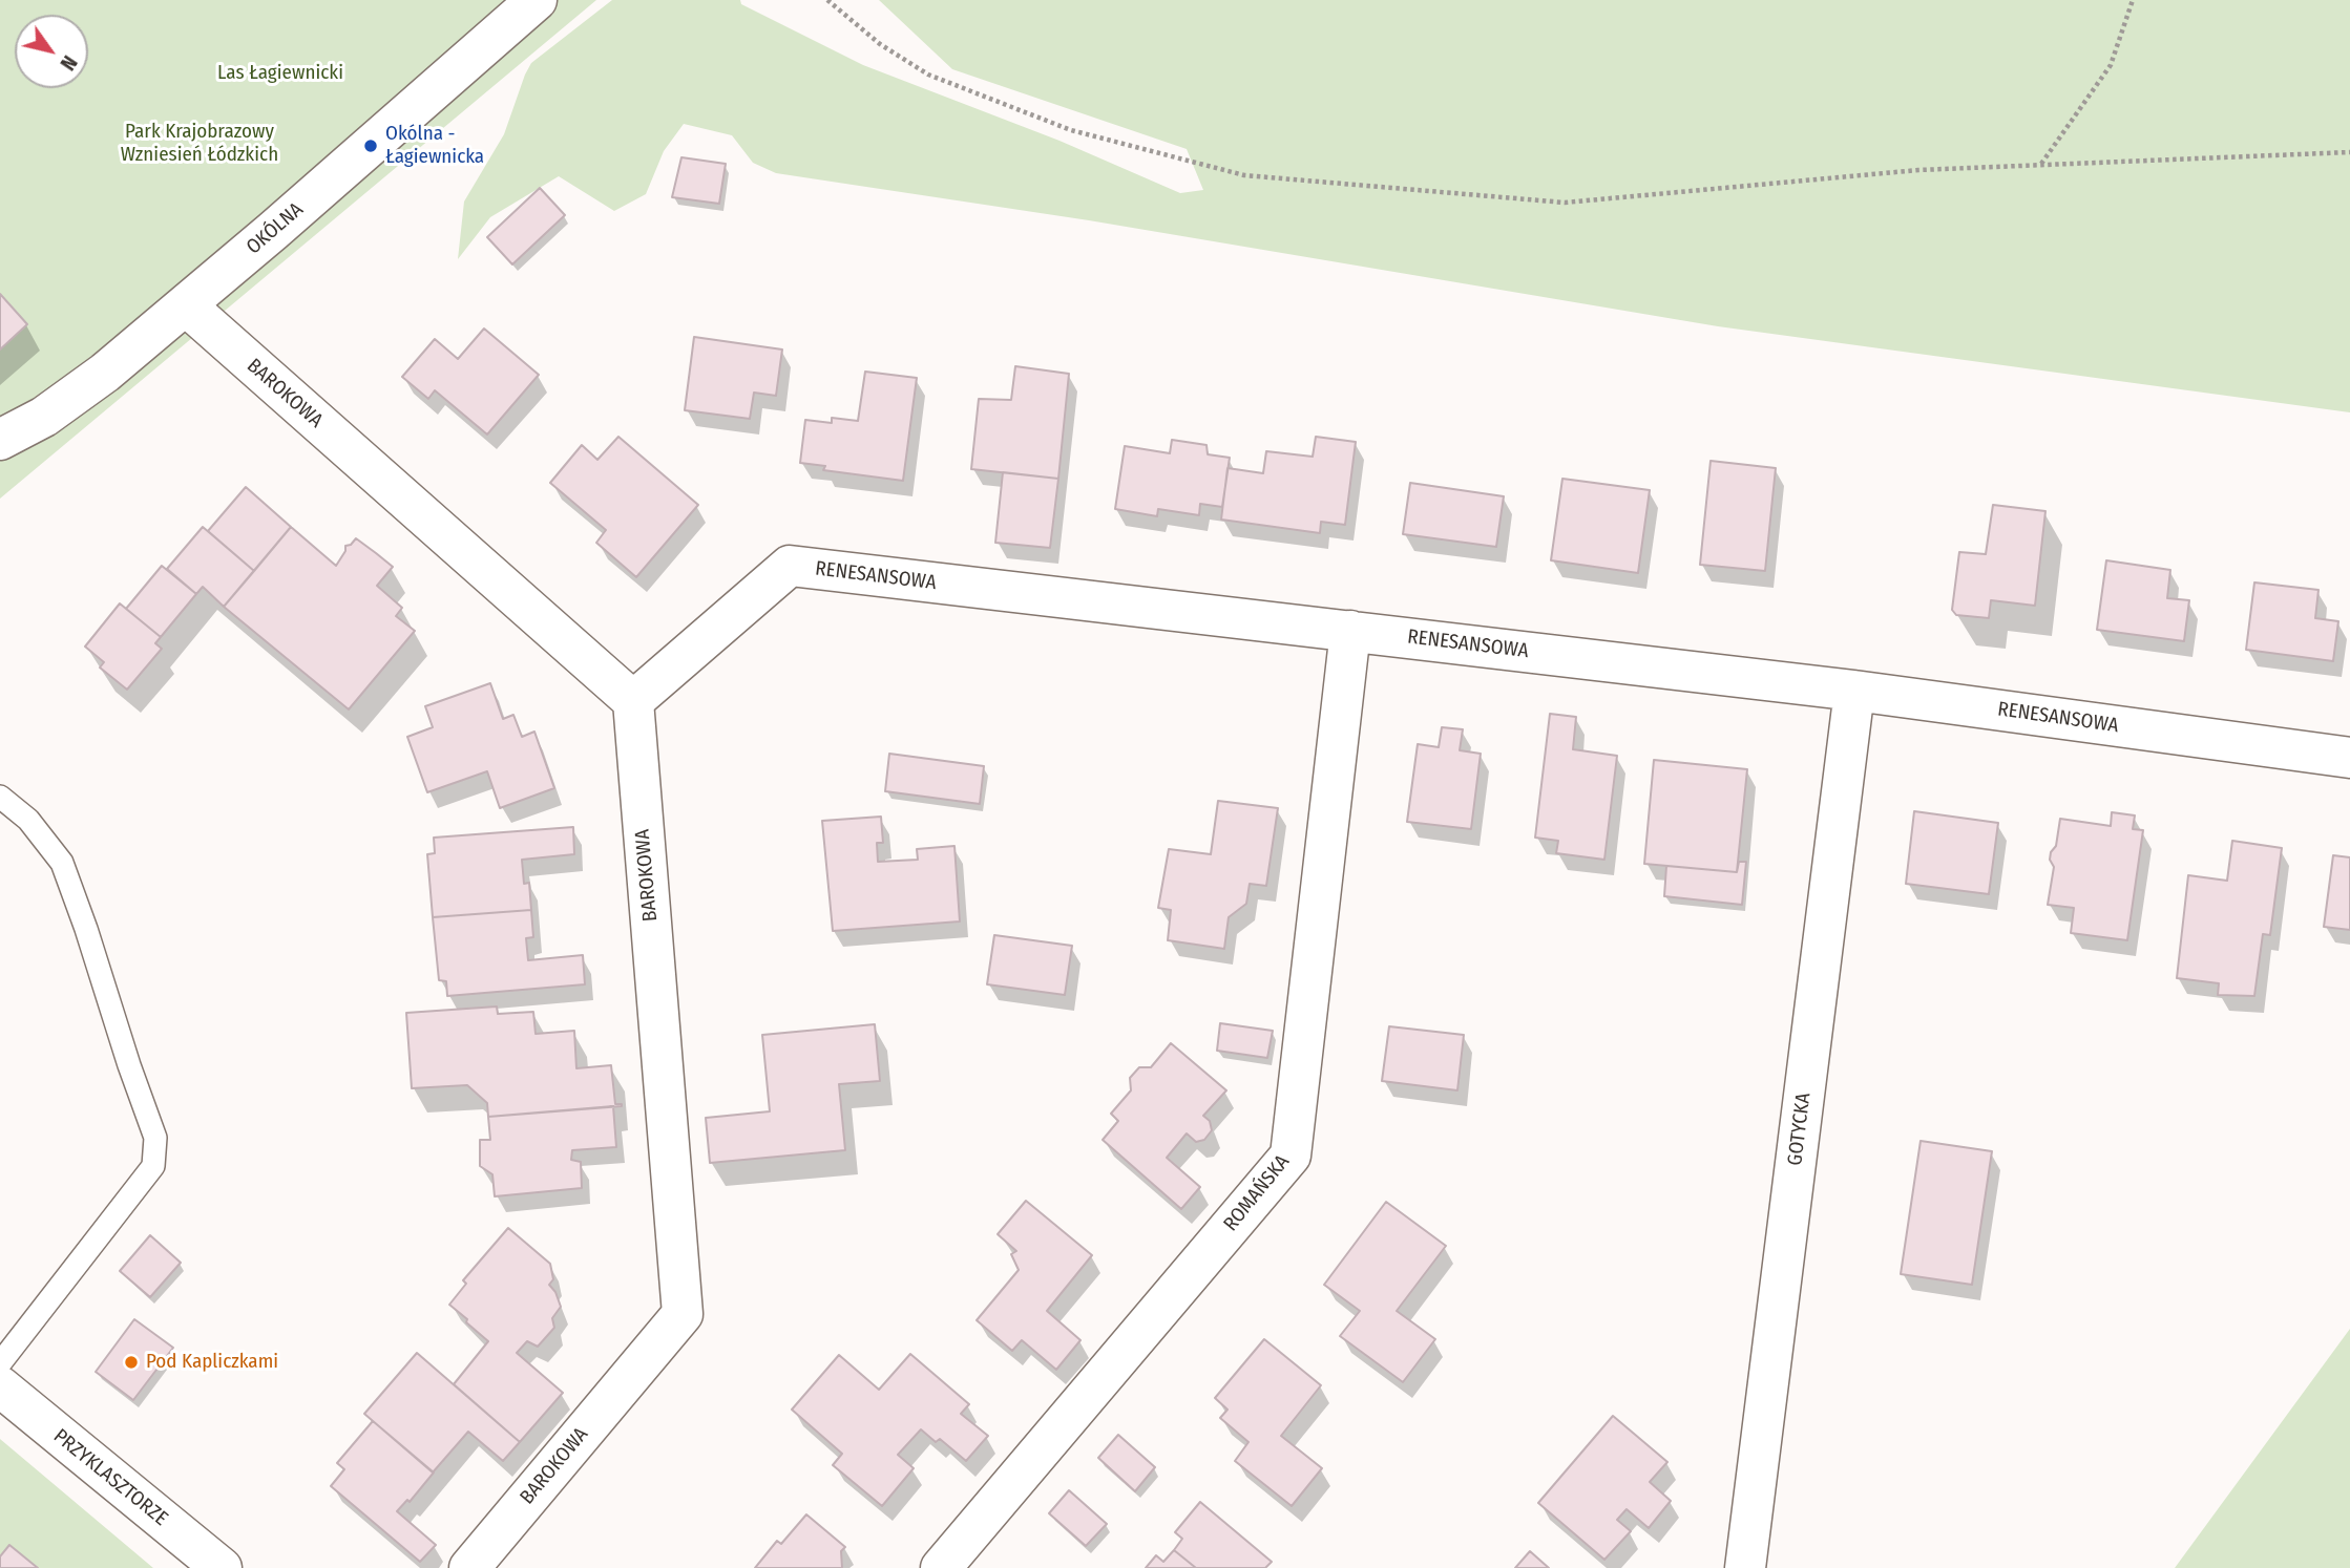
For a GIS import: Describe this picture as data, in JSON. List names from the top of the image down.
{
  "streets": {
    "street": [
      "OKÓLNA",
      "BAROKOWA",
      "RENESANSOWA",
      "GOTYCKA",
      "ROMAŃSKA",
      "PRZYKLASZTORZE"
    ]
  },
  "crossings": [
    ["OKÓLNA", "BAROKOWA"],
    ["BAROKOWA", "RENESANSOWA"],
    ["RENESANSOWA", "GOTYCKA"],
    ["RENESANSOWA", "ROMAŃSKA"]
  ],
  "parks": ["Las Łagiewnicki", "Park Krajobrazowy Wzniesień Łódzkich"],
  "places": ["Okólna - Łagiewnicka", "Pod Kapliczkami"],
  "north": "bottom right"
}
